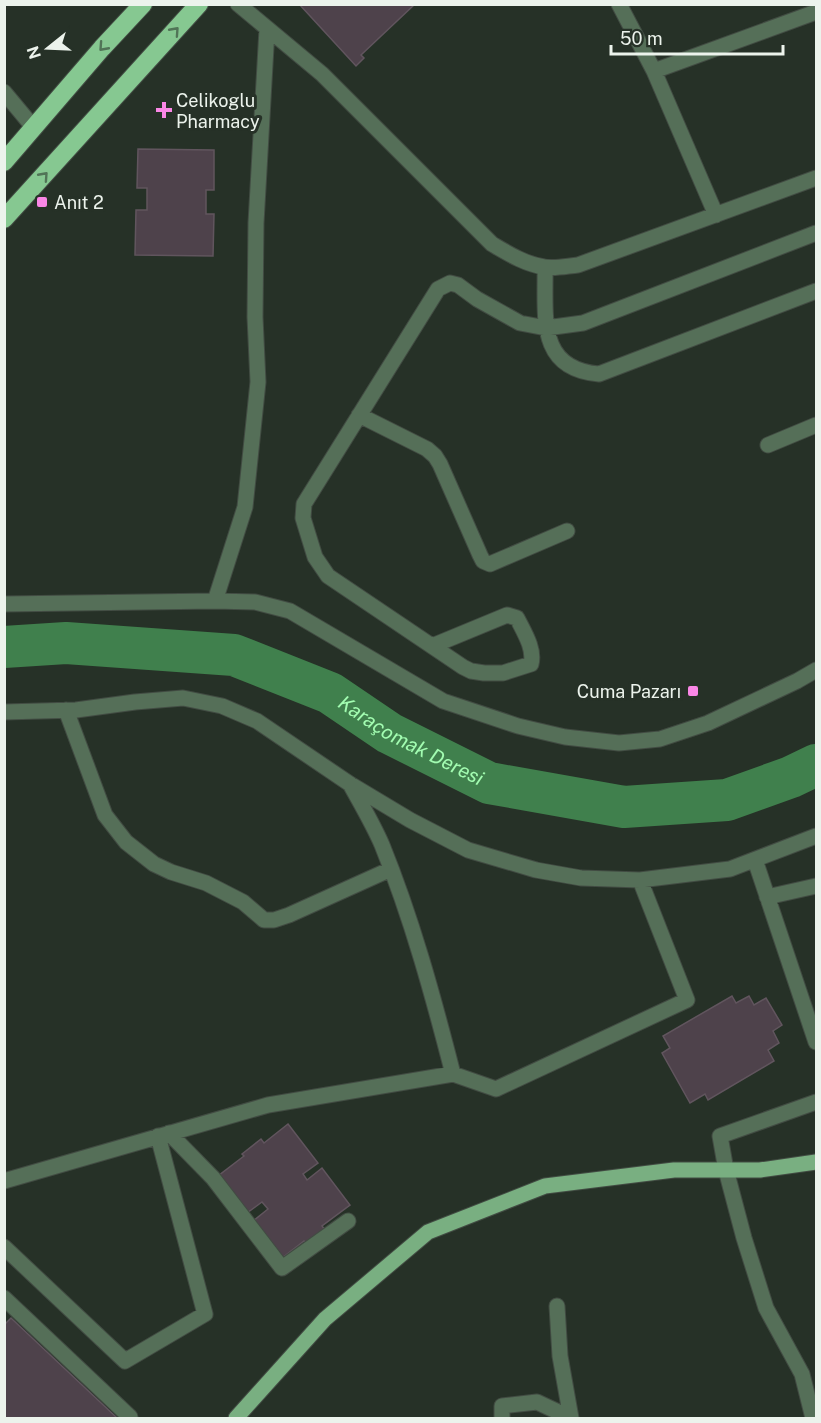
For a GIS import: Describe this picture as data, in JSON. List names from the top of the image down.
{
  "water": ["Karaçomak Deresi"],
  "places": {
    "health": ["Celikoglu Pharmacy"],
    "transit": ["Anıt 2", "Cuma Pazarı"]
  },
  "scale_bar": "50 m",
  "north": "left"
}
